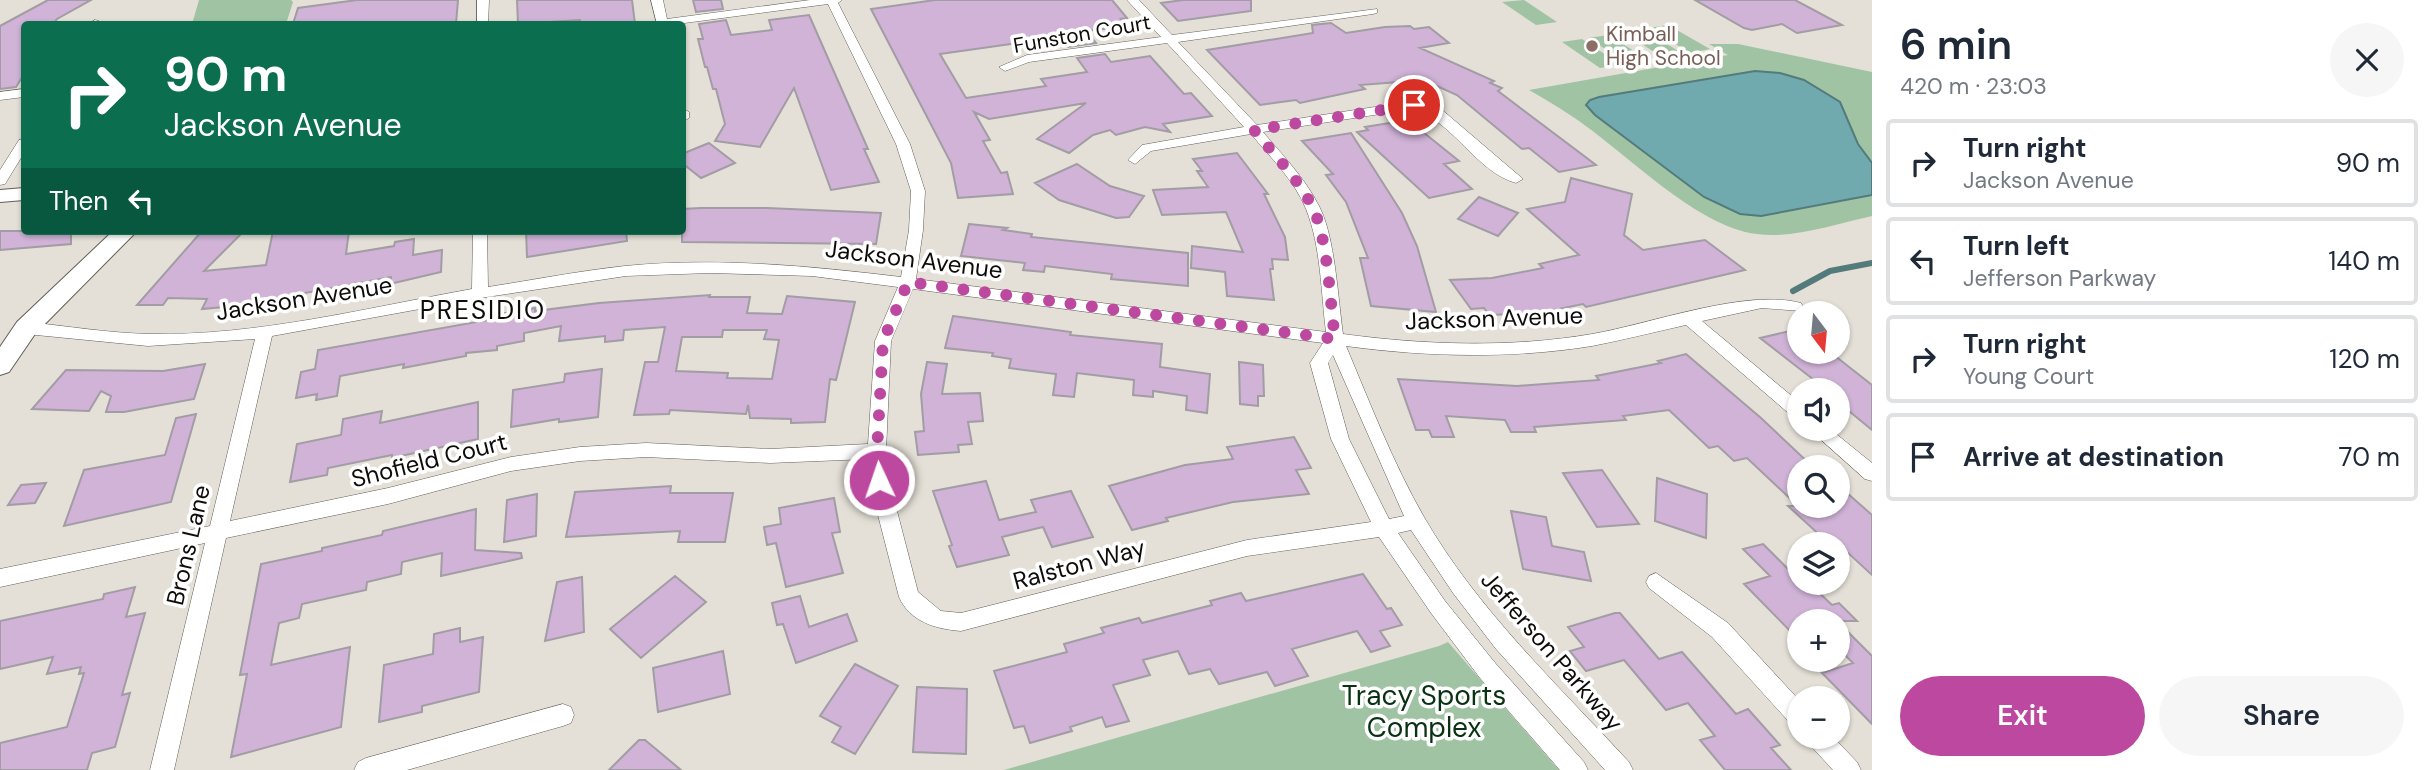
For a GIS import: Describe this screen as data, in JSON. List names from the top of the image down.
{
  "streets": {
    "street": [
      "Funston Court",
      "Jackson Avenue",
      "Shofield Court",
      "Brons Lane",
      "Ralston Way",
      "Jefferson Parkway"
    ]
  },
  "crossings": [
    ["Funston Court", "Jefferson Parkway"],
    ["Jackson Avenue", "Brons Lane"],
    ["Jackson Avenue", "Ralston Way"],
    ["Jackson Avenue", "Jefferson Parkway"],
    ["Shofield Court", "Brons Lane"],
    ["Shofield Court", "Ralston Way"],
    ["Ralston Way", "Jefferson Parkway"]
  ],
  "districts": ["PRESIDIO"],
  "parks": ["Tracy Sports Complex"],
  "places": ["Kimball High School"],
  "north": "bottom",
  "page": {
    "heading": ["6 min", "420 m · 23:03"],
    "turn": ["90 m", "Jackson Avenue"],
    "list": [
      {
        "name": "Turn right",
        "note": "Jackson Avenue",
        "value": "90 m"
      },
      {
        "name": "Turn left",
        "note": "Jefferson Parkway",
        "value": "140 m"
      },
      {
        "name": "Turn right",
        "note": "Young Court",
        "value": "120 m"
      },
      {
        "name": "Arrive at destination",
        "value": "70 m"
      }
    ],
    "then": "Then",
    "map_buttons": ["+", "−"],
    "buttons": ["Exit", "Share"]
  }
}
